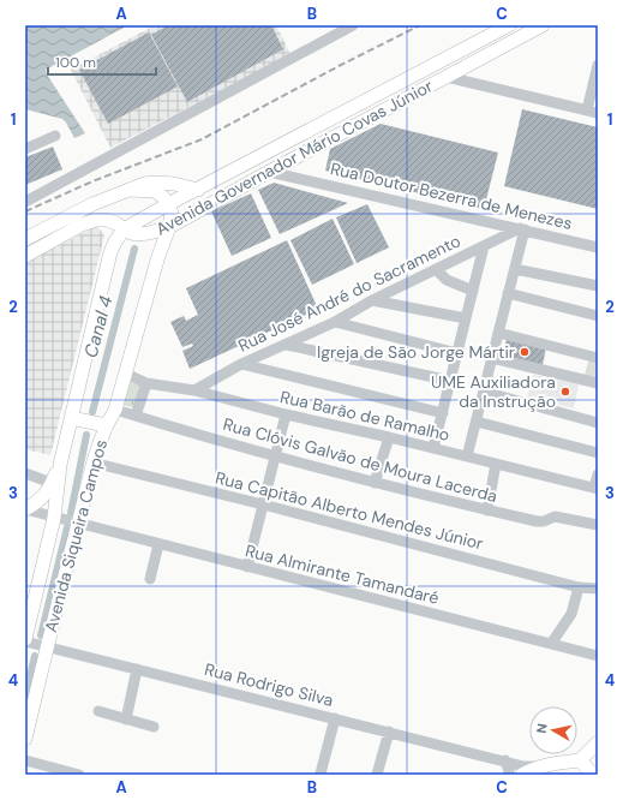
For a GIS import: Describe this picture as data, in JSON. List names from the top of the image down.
{
  "streets": {
    "main road": ["Avenida Governador Mário Covas Júnior", "Avenida Siqueira Campos"],
    "street": [
      "Rua Doutor Bezerra de Menezes",
      "Rua José André do Sacramento",
      "Rua Barão de Ramalho",
      "Rua Clóvis Galvão de Moura Lacerda",
      "Rua Capitão Alberto Mendes Júnior",
      "Rua Almirante Tamandaré",
      "Rua Rodrigo Silva"
    ]
  },
  "crossings": [
    ["Avenida Governador Mário Covas Júnior", "Rua Doutor Bezerra de Menezes"],
    ["Avenida Governador Mário Covas Júnior", "Avenida Siqueira Campos"],
    ["Rua Doutor Bezerra de Menezes", "Rua José André do Sacramento"],
    ["Rua José André do Sacramento", "Rua Barão de Ramalho"],
    ["Rua Barão de Ramalho", "Avenida Siqueira Campos"],
    ["Rua Clóvis Galvão de Moura Lacerda", "Avenida Siqueira Campos"],
    ["Rua Capitão Alberto Mendes Júnior", "Avenida Siqueira Campos"],
    ["Avenida Siqueira Campos", "Rua Almirante Tamandaré"],
    ["Avenida Siqueira Campos", "Rua Rodrigo Silva"]
  ],
  "water": ["Canal 4"],
  "places": ["Igreja de São Jorge Mártir", "UME Auxiliadora da Instrução"],
  "scale_bar": "100 m",
  "north": "left",
  "grid": {
    "columns": ["A", "B", "C"],
    "rows": [
      "1",
      "2",
      "3",
      "4"
    ]
  }
}
